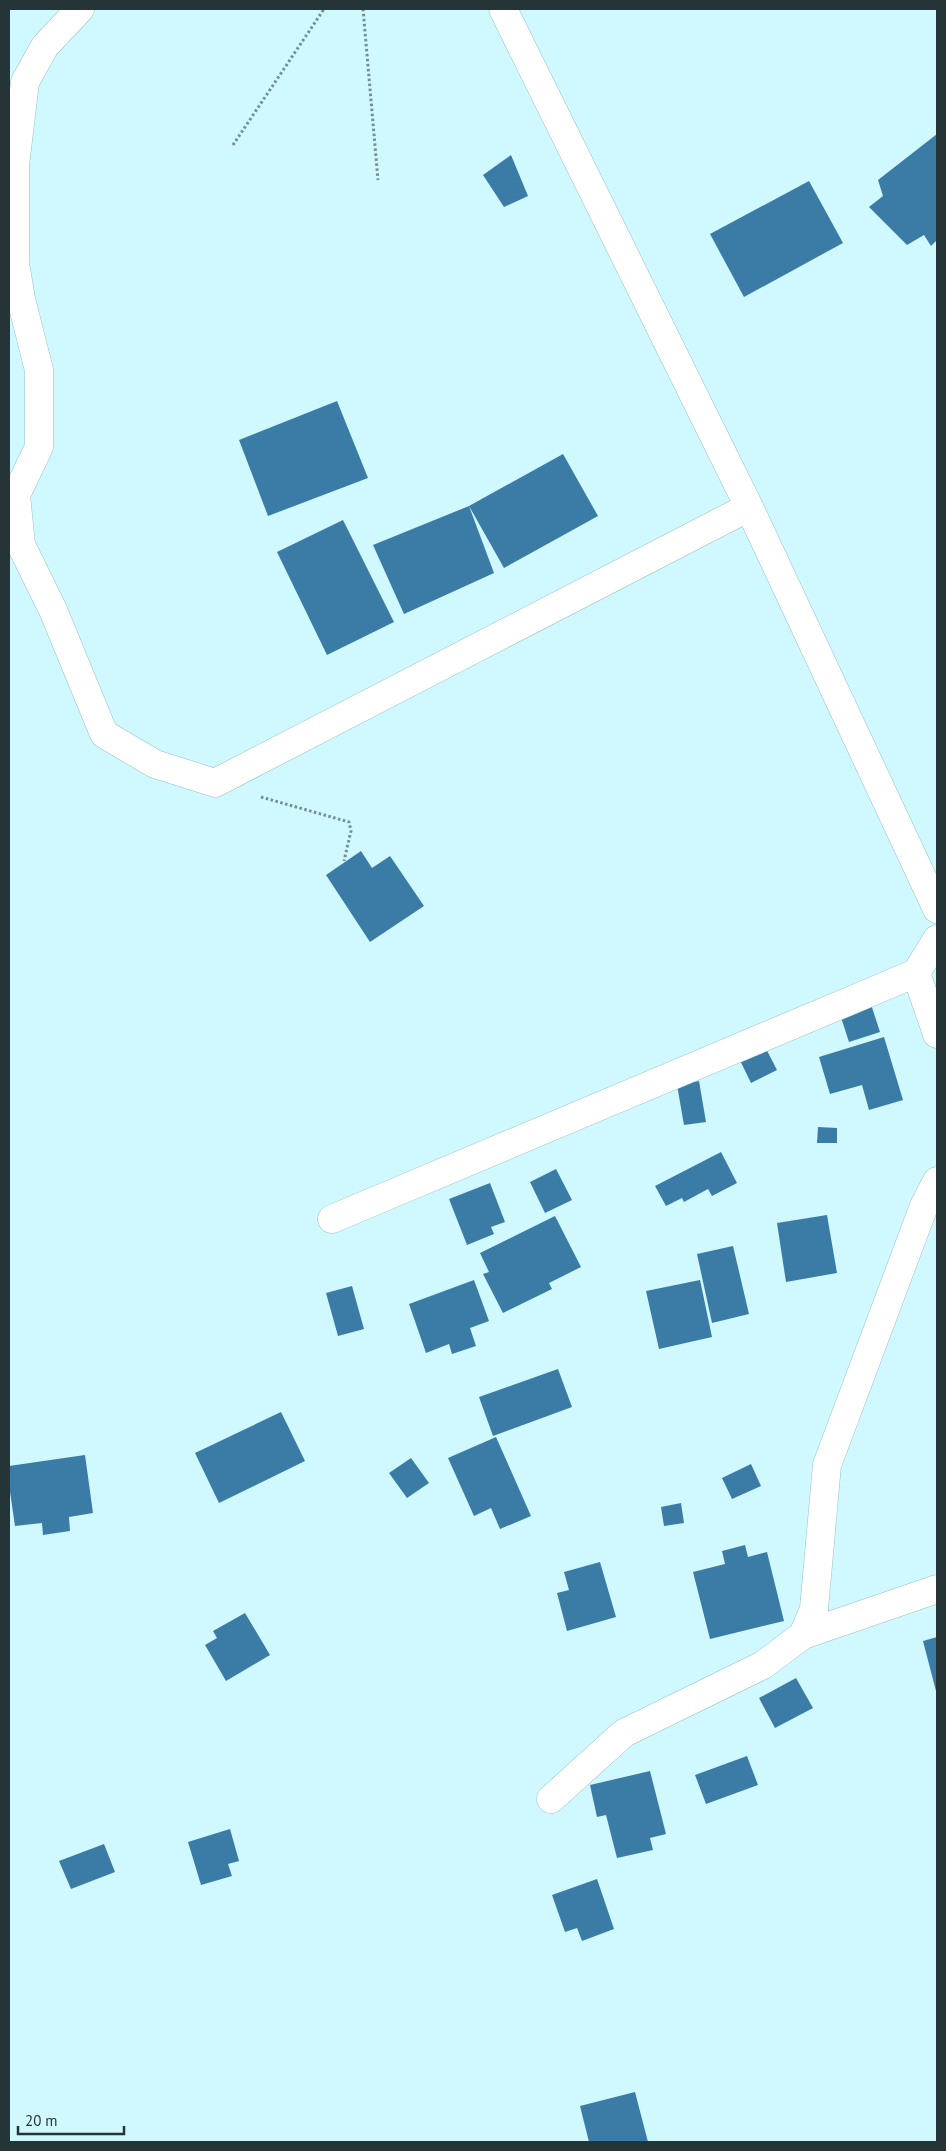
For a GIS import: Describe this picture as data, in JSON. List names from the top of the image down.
{
  "scale_bar": "20 m"
}
